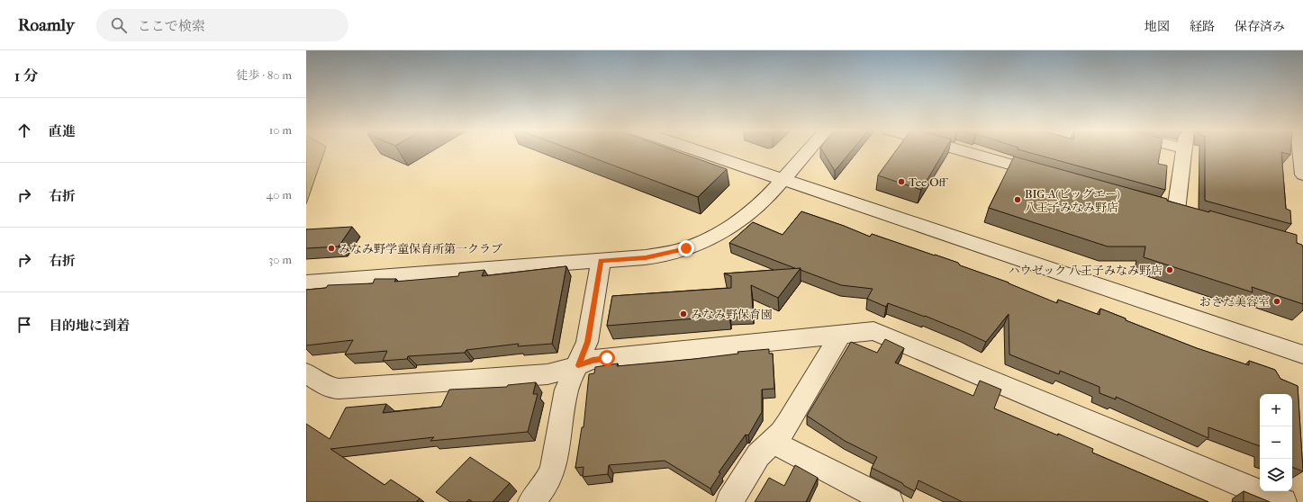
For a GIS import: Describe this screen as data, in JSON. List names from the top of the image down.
{
  "places": [
    "Tee Off",
    "BIG-A(ビッグエー) 八王子みなみ野店",
    "みなみ野学童保育所第一クラブ",
    "ハウゼック 八王子みなみ野店",
    "おさだ美容室",
    "みなみ野保育園"
  ],
  "page": {
    "header": "Roamly",
    "search": "ここで検索",
    "nav": ["地図", "経路", "保存済み"],
    "heading": ["1 分", "徒歩 · 80 m"],
    "list": [
      ["直進", "10 m"],
      ["右折", "40 m"],
      ["右折", "30 m"],
      "目的地に到着"
    ],
    "map_buttons": ["+", "−"]
  }
}
